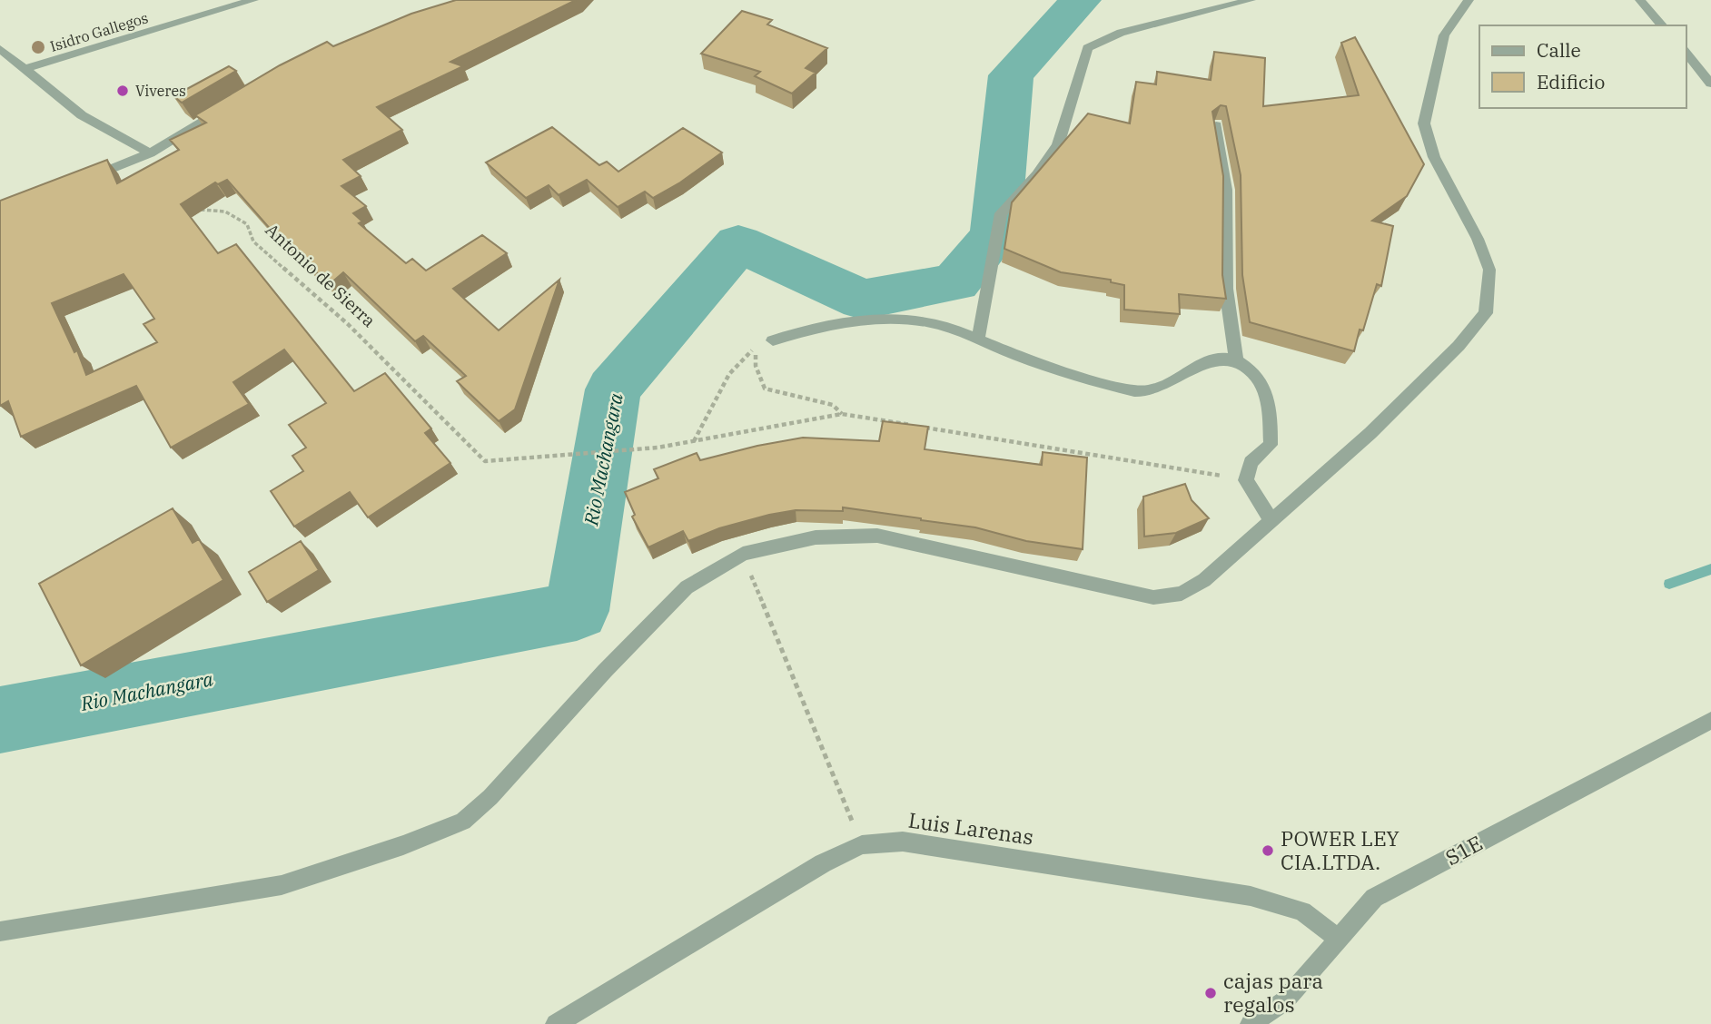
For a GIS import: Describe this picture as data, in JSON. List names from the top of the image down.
{
  "streets": {
    "street": ["Isidro Gallegos", "Luis Larenas", "S1E"],
    "path": ["Antonio de Sierra"]
  },
  "crossings": [
    ["Luis Larenas", "S1E"]
  ],
  "water": ["Rio Machangara"],
  "places": ["Viveres", "POWER LEY CIA.LTDA.", "cajas para regalos"],
  "legend": ["Calle", "Edificio"]
}
